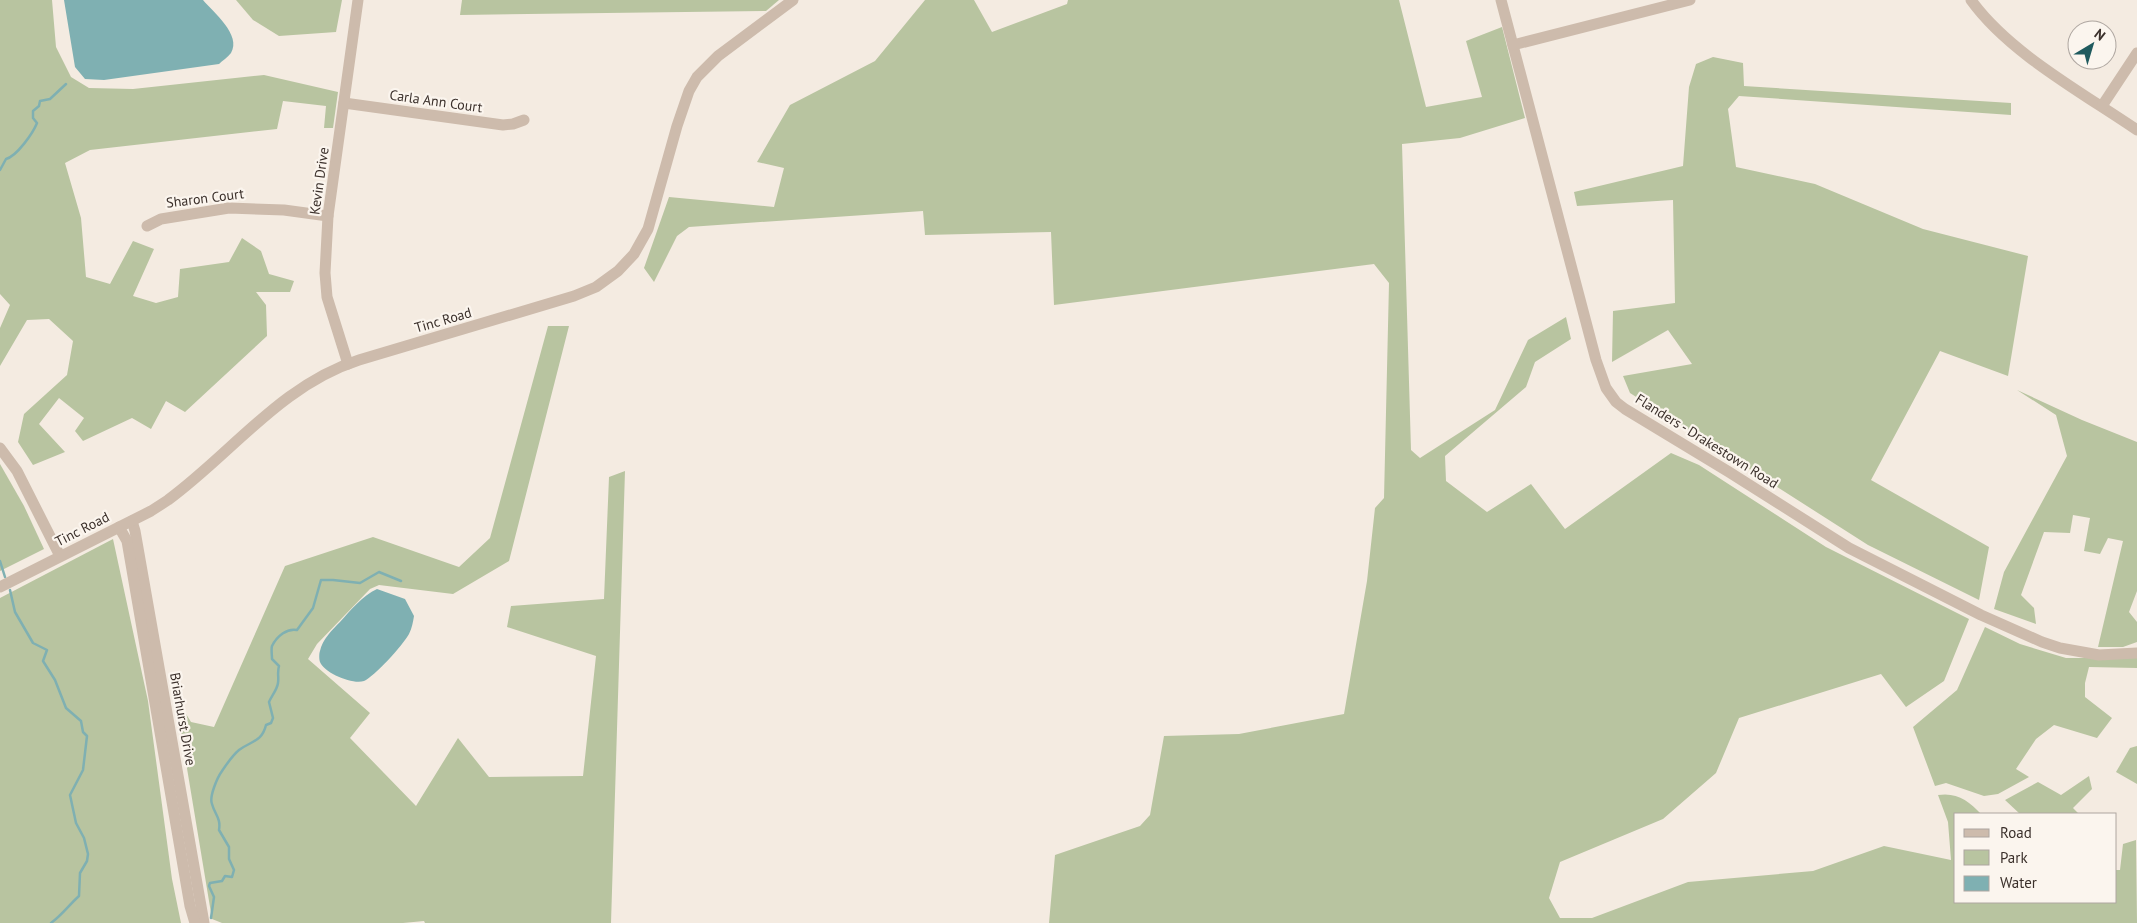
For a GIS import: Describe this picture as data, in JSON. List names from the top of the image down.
{
  "streets": {
    "street": [
      "Carla Ann Court",
      "Kevin Drive",
      "Sharon Court",
      "Tinc Road",
      "Flanders - Drakestown Road",
      "Briarhurst Drive"
    ]
  },
  "crossings": [
    ["Carla Ann Court", "Kevin Drive"],
    ["Kevin Drive", "Sharon Court"],
    ["Kevin Drive", "Tinc Road"],
    ["Tinc Road", "Briarhurst Drive"]
  ],
  "legend": ["Road", "Park", "Water"],
  "north": "top right"
}
